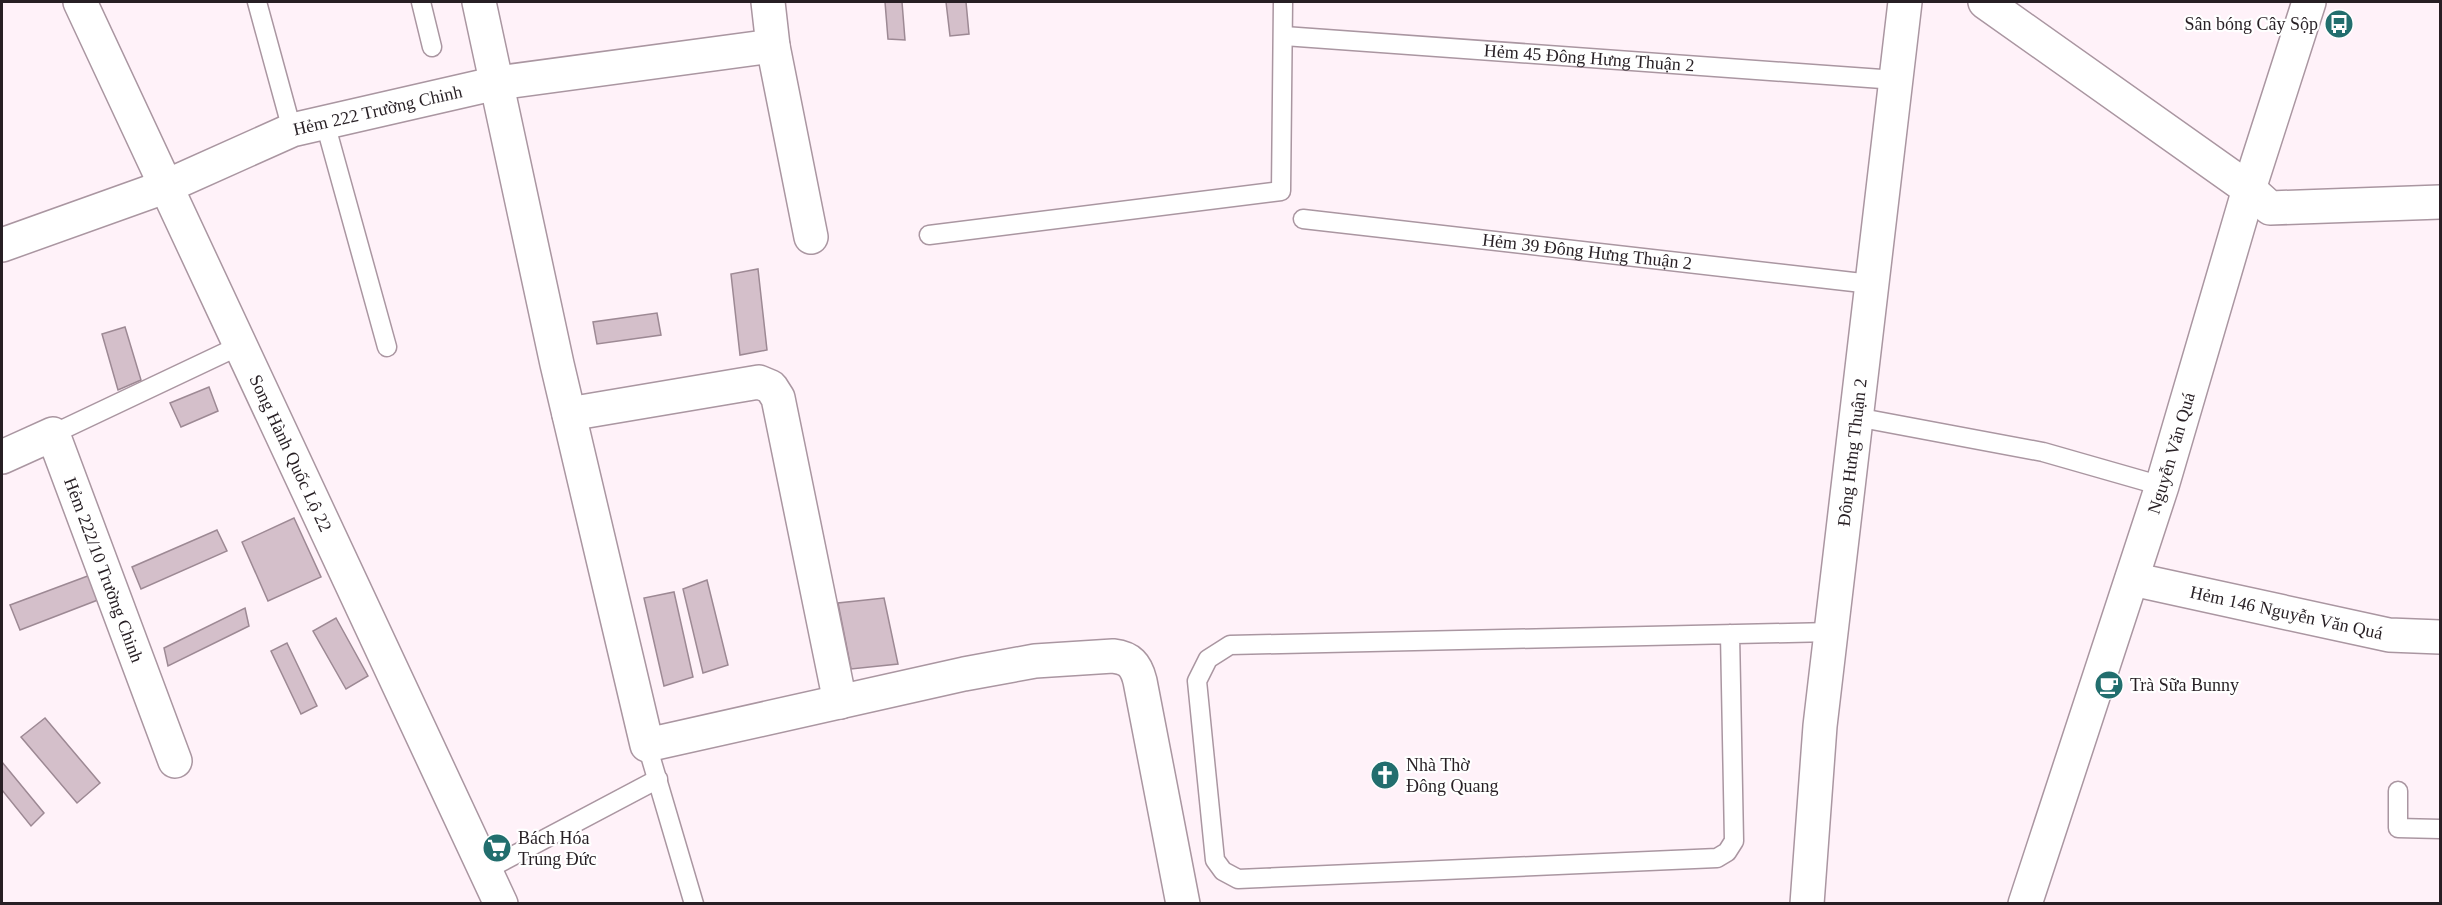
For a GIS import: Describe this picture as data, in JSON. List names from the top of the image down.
{
  "streets": {
    "street": [
      "Hẻm 222 Trường Chinh",
      "Song Hành Quốc Lộ 22",
      "Đông Hưng Thuận 2",
      "Nguyễn Văn Quá",
      "Hẻm 222/10 Trường Chinh",
      "Hẻm 146 Nguyễn Văn Quá"
    ],
    "lane": ["Hẻm 45 Đông Hưng Thuận 2", "Hẻm 39 Đông Hưng Thuận 2"]
  },
  "crossings": [
    ["Hẻm 45 Đông Hưng Thuận 2", "Đông Hưng Thuận 2"],
    ["Hẻm 222 Trường Chinh", "Song Hành Quốc Lộ 22"],
    ["Hẻm 39 Đông Hưng Thuận 2", "Đông Hưng Thuận 2"],
    ["Nguyễn Văn Quá", "Hẻm 146 Nguyễn Văn Quá"]
  ],
  "places": {
    "bus stop": ["Sân bóng Cây Sộp"],
    "cafe": ["Trà Sữa Bunny"],
    "church": ["Nhà Thờ Đông Quang"],
    "supermarket": ["Bách Hóa Trung Đức"]
  }
}
